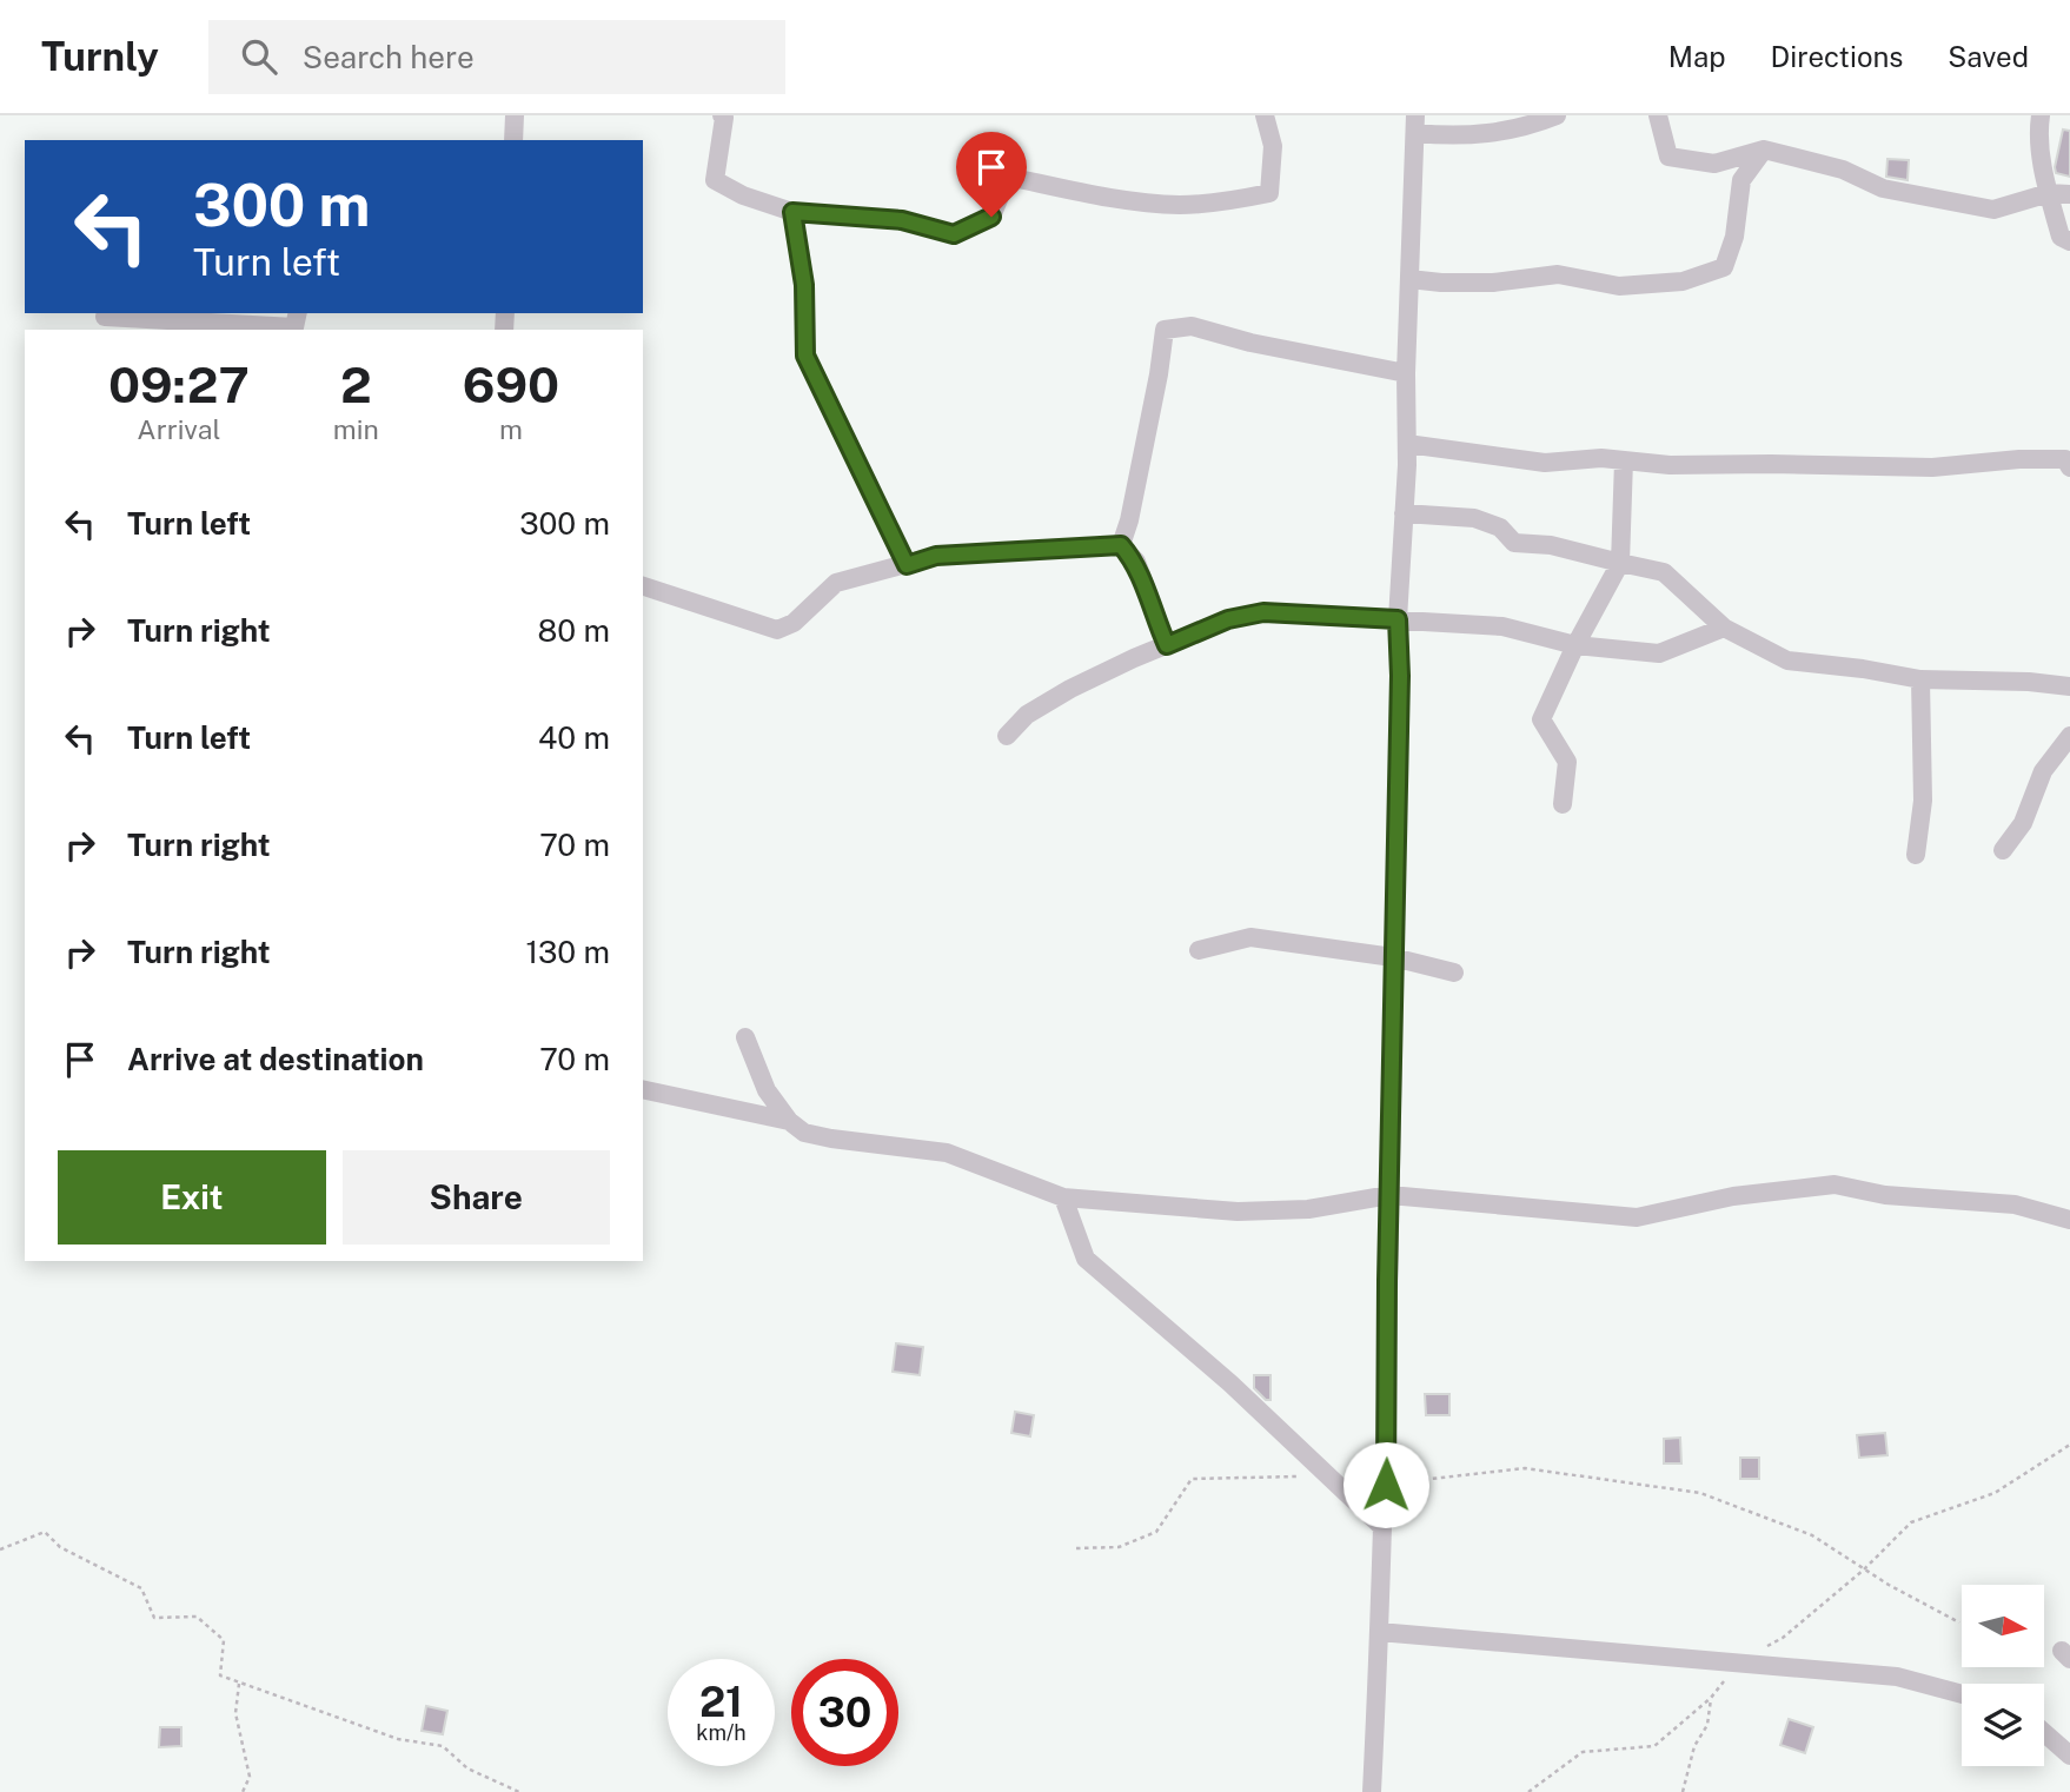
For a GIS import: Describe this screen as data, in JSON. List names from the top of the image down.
{
  "north": "right",
  "page": {
    "header": "Turnly",
    "search": "Search here",
    "nav": ["Map", "Directions", "Saved"],
    "turn": ["300 m", "Turn left"],
    "eta": [
      "09:27",
      "Arrival",
      "2",
      "min",
      "690",
      "m"
    ],
    "list": [
      {
        "name": "Turn left",
        "value": "300 m"
      },
      {
        "name": "Turn right",
        "value": "80 m"
      },
      {
        "name": "Turn left",
        "value": "40 m"
      },
      {
        "name": "Turn right",
        "value": "70 m"
      },
      {
        "name": "Turn right",
        "value": "130 m"
      },
      {
        "name": "Arrive at destination",
        "value": "70 m"
      }
    ],
    "buttons": ["Exit", "Share"],
    "speed": "21 km/h",
    "limit": "30"
  }
}
